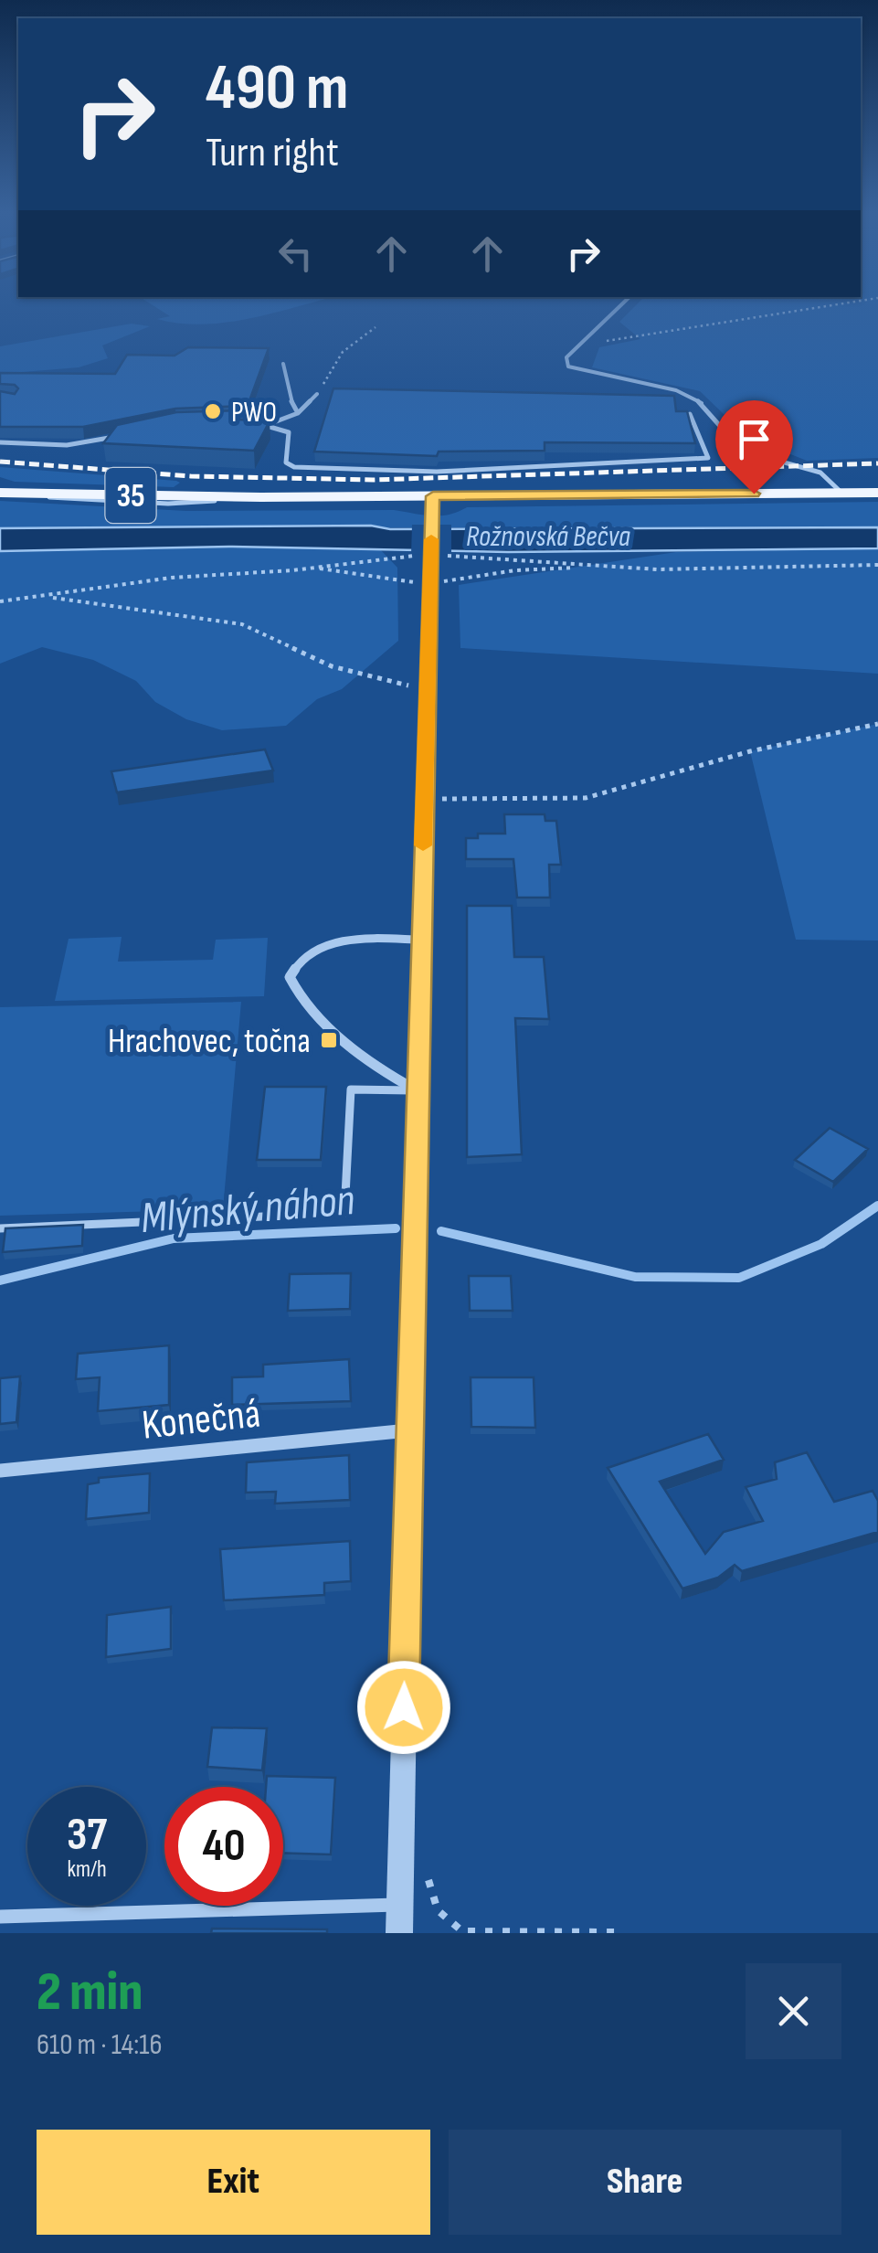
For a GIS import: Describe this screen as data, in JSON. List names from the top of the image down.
{
  "streets": {
    "main road": ["35"],
    "street": ["Konečná"]
  },
  "water": ["Rožnovská Bečva", "Mlýnský náhon"],
  "places": {
    "other": ["PWO"],
    "transit": ["Hrachovec, točna"]
  },
  "page": {
    "turn": ["490 m", "Turn right"],
    "speed": "37 km/h",
    "limit": "40",
    "heading": ["2 min", "610 m · 14:16"],
    "buttons": ["Exit", "Share"]
  }
}
